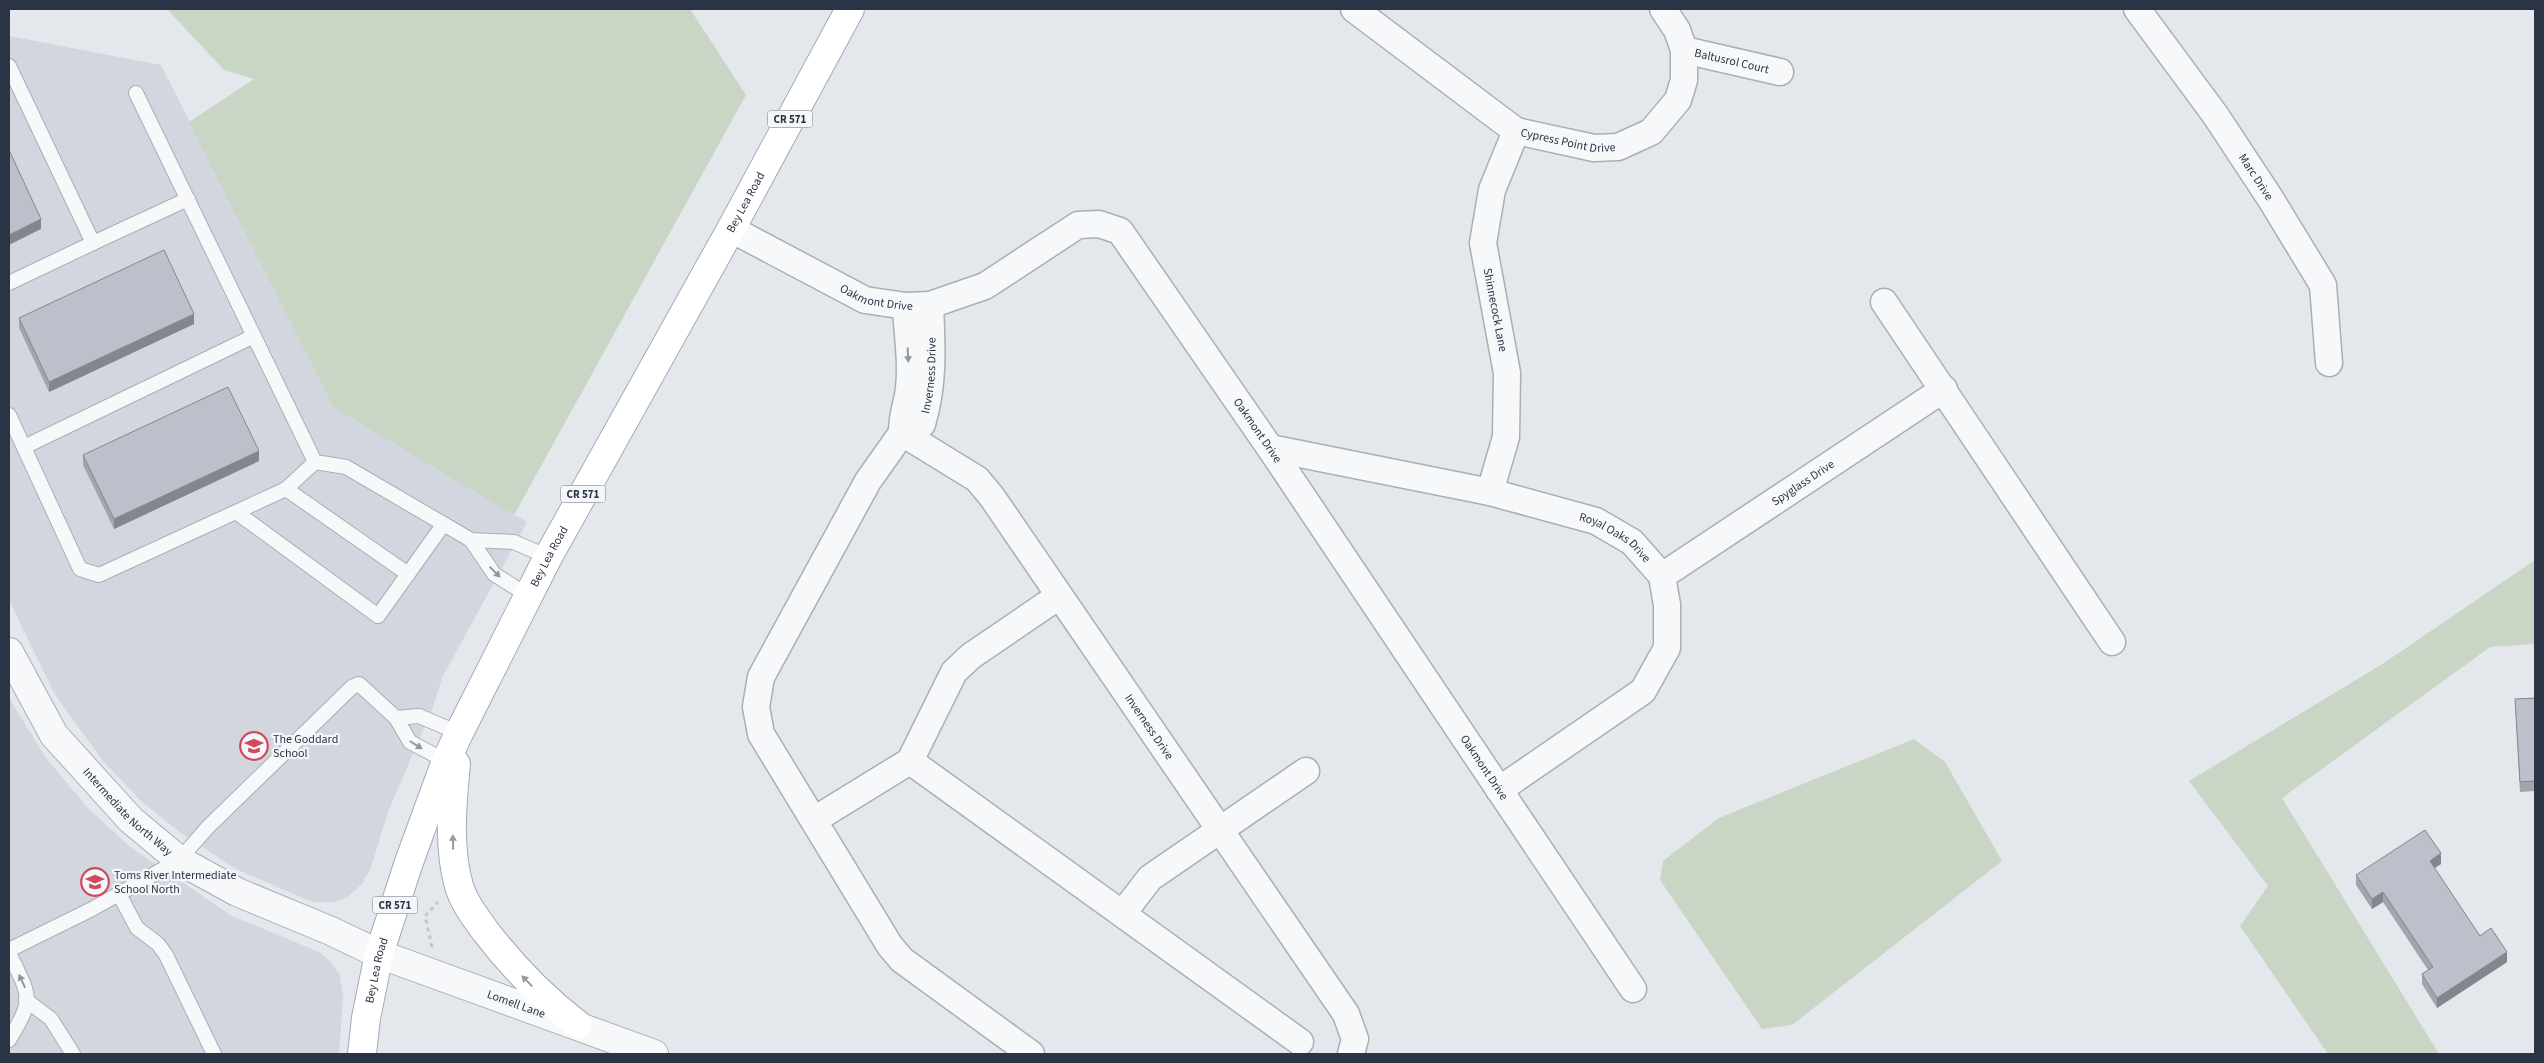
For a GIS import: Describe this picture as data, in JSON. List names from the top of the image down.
{
  "streets": {
    "main road": ["CR 571", "Bey Lea Road"],
    "street": [
      "Baltusrol Court",
      "Cypress Point Drive",
      "Marc Drive",
      "Oakmont Drive",
      "Shinnecock Lane",
      "Inverness Drive",
      "Spyglass Drive",
      "Royal Oaks Drive",
      "Intermediate North Way",
      "Lomell Lane"
    ]
  },
  "crossings": [
    ["Baltusrol Court", "Cypress Point Drive"],
    ["Cypress Point Drive", "Shinnecock Lane"],
    ["Bey Lea Road", "Oakmont Drive"],
    ["Bey Lea Road", "Intermediate North Way"],
    ["Bey Lea Road", "Lomell Lane"],
    ["Oakmont Drive", "Inverness Drive"],
    ["Oakmont Drive", "Royal Oaks Drive"],
    ["Shinnecock Lane", "Royal Oaks Drive"],
    ["Spyglass Drive", "Royal Oaks Drive"],
    ["Intermediate North Way", "Lomell Lane"]
  ],
  "places": {
    "school or university": ["The Goddard School", "Toms River Intermediate School North"]
  }
}
